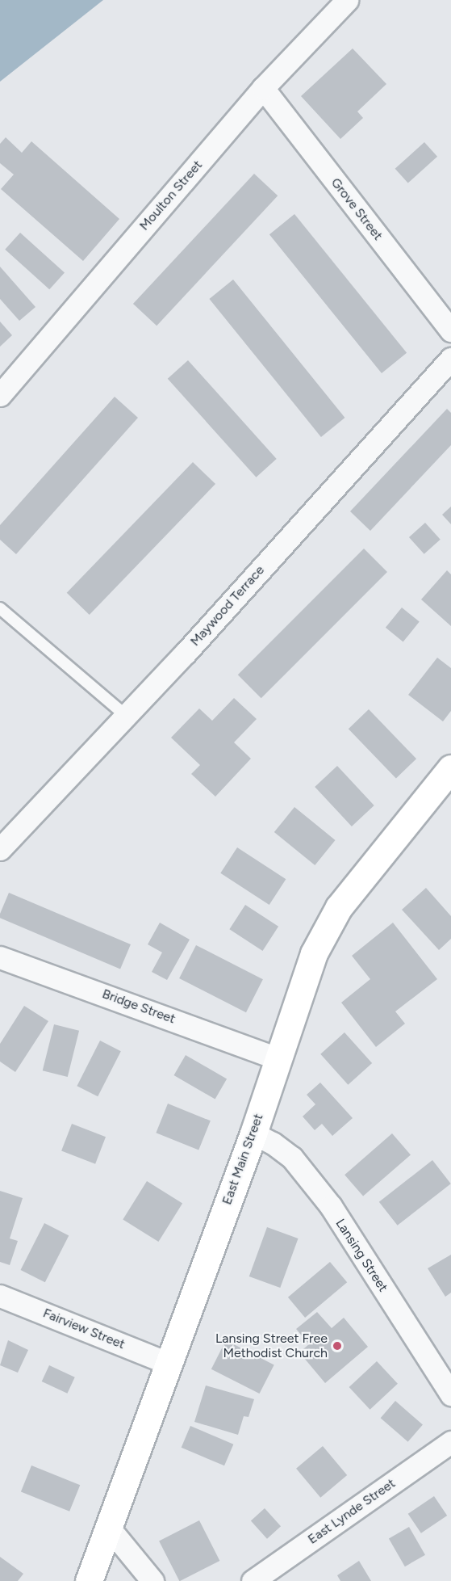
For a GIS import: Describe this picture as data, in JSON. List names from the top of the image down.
{
  "streets": {
    "street": [
      "Moulton Street",
      "Grove Street",
      "Maywood Terrace",
      "Bridge Street",
      "East Main Street",
      "Lansing Street",
      "Fairview Street",
      "East Lynde Street"
    ]
  },
  "crossings": [
    ["Moulton Street", "Grove Street"],
    ["Bridge Street", "East Main Street"],
    ["East Main Street", "Lansing Street"],
    ["East Main Street", "Fairview Street"]
  ],
  "places": ["Lansing Street Free Methodist Church"]
}
